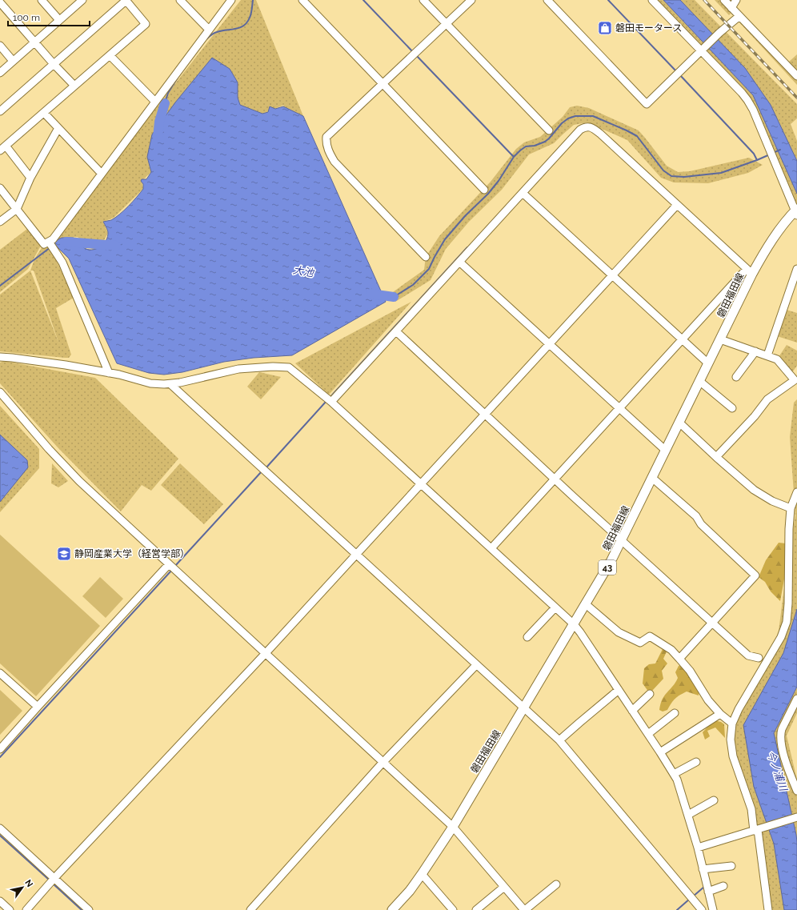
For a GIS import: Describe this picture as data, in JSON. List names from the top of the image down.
{
  "streets": {
    "main road": ["磐田福田線", "43"]
  },
  "water": ["大池", "今ノ浦川"],
  "places": {
    "shop": ["磐田モータース"],
    "school or university": ["静岡産業大学（経営学部）"]
  },
  "scale_bar": "100 m",
  "north": "top right"
}
